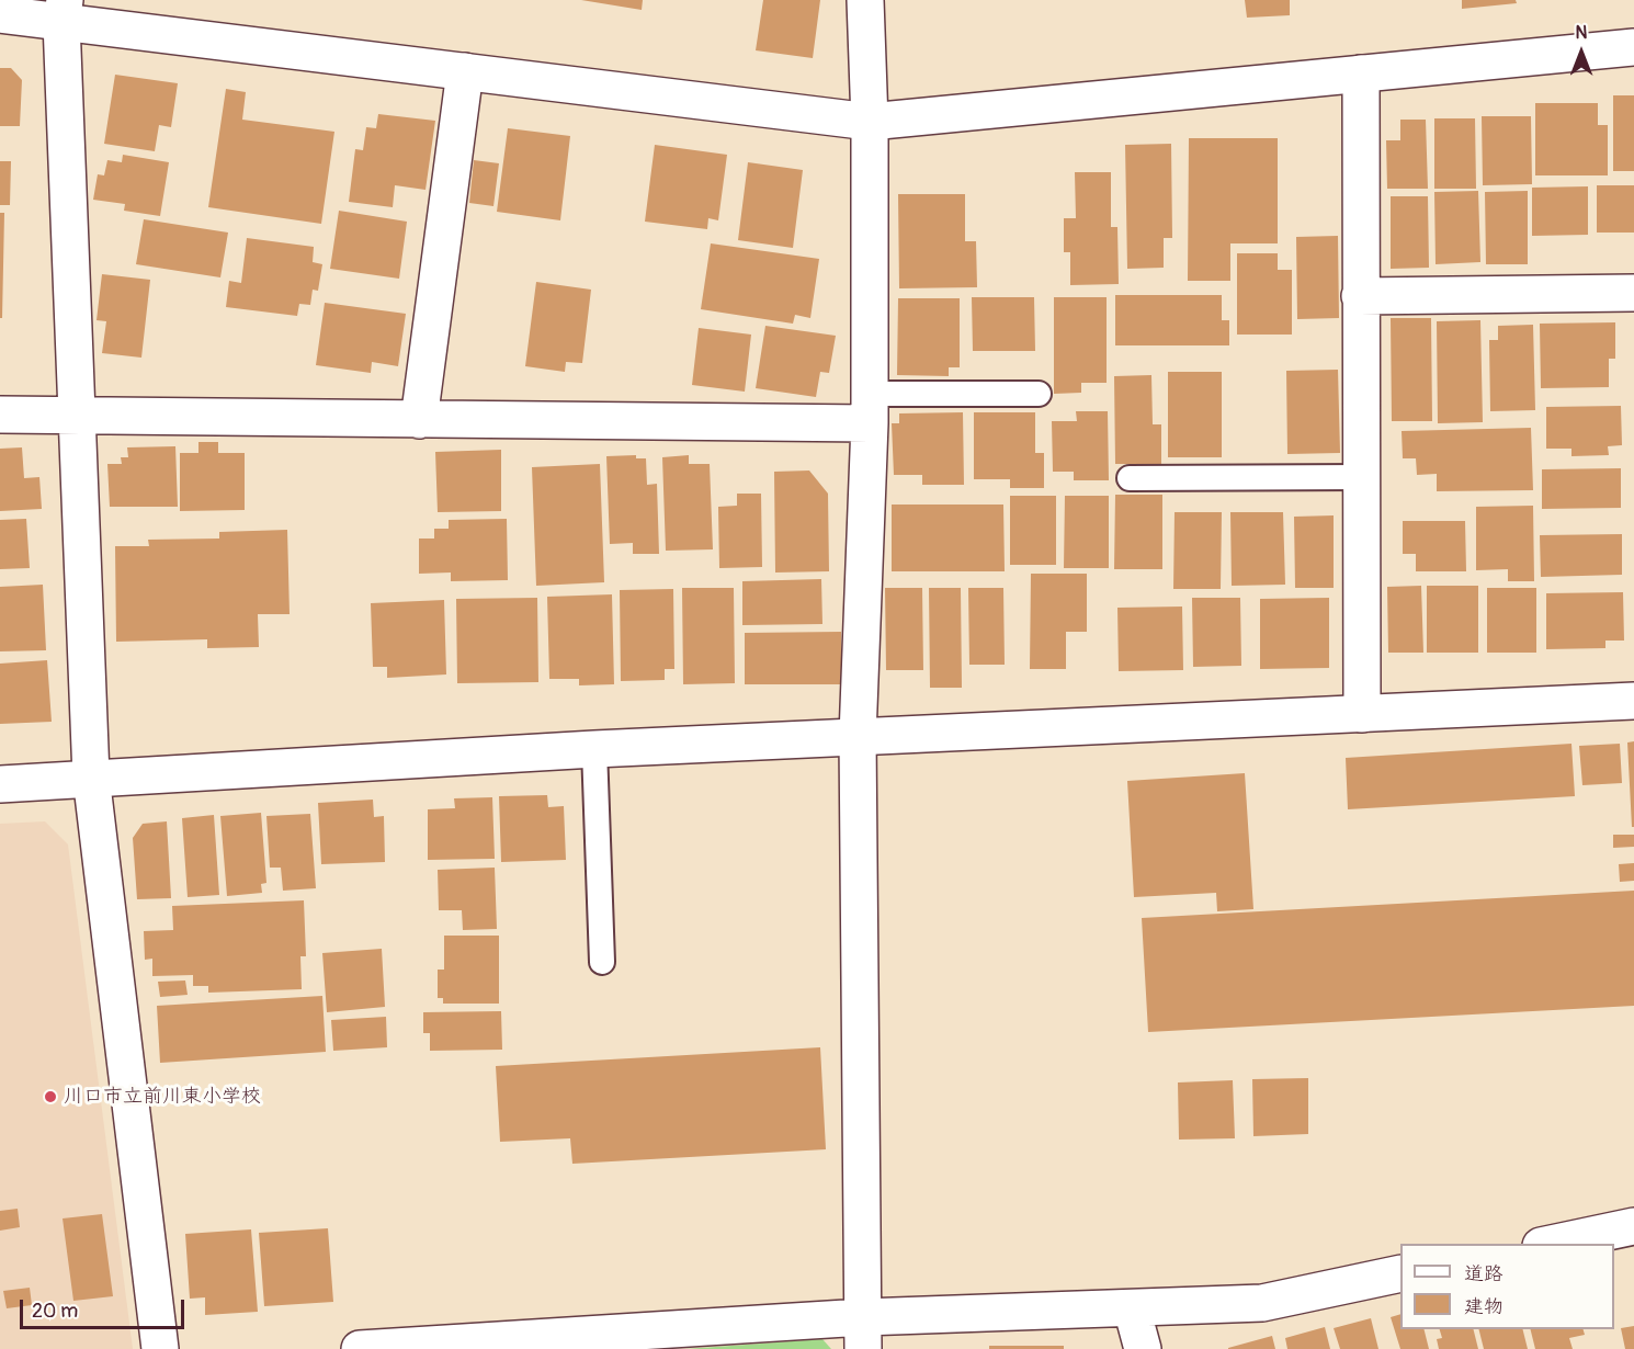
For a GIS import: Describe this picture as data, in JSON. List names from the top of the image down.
{
  "places": ["川口市立前川東小学校"],
  "legend": ["道路", "建物"],
  "scale_bar": "20 m",
  "north": "top"
}
